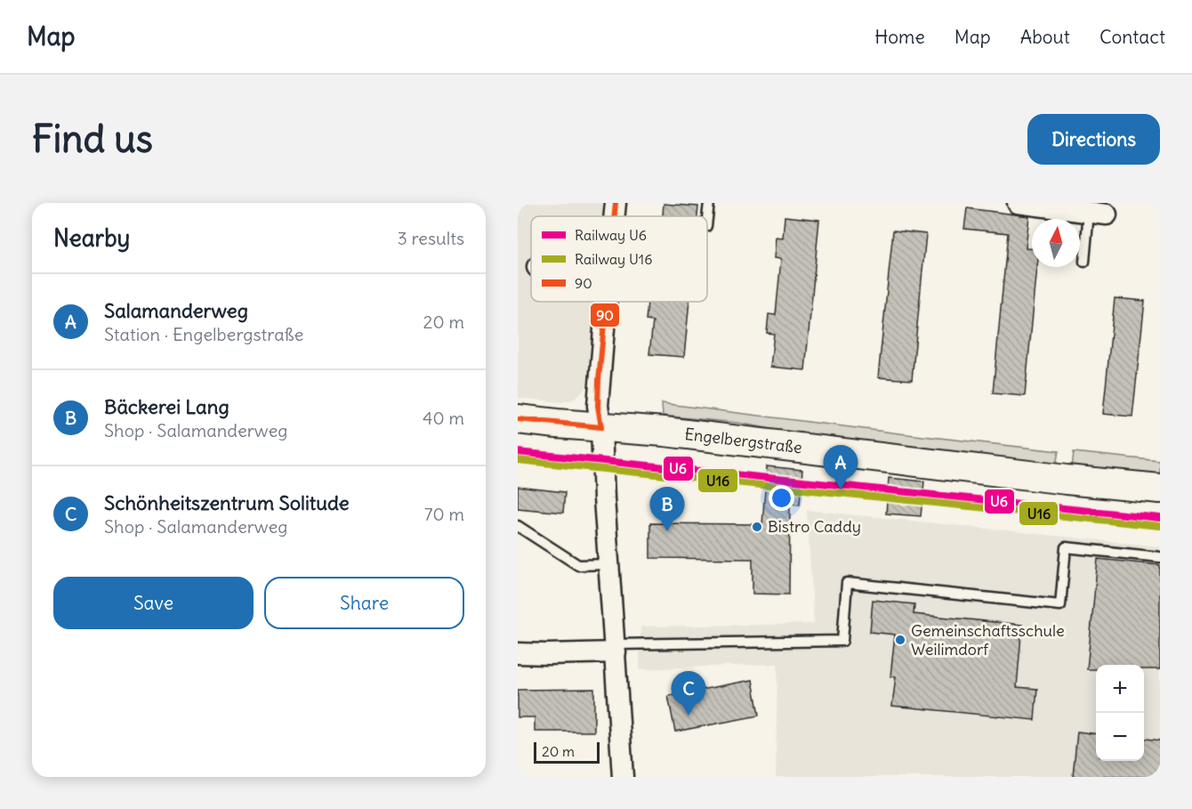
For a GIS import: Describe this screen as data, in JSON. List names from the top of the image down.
{
  "streets": {
    "main road": ["Engelbergstraße"]
  },
  "places": ["Bistro Caddy", "Gemeinschaftsschule Weilimdorf"],
  "lines": ["transit line 90", "rail line U6", "rail line U16"],
  "legend": ["Railway U6", "Railway U16", "90"],
  "scale_bar": "20 m",
  "north": "top",
  "page": {
    "header": "Map",
    "nav": [
      "Home",
      "Map",
      "About",
      "Contact"
    ],
    "buttons": [
      "Directions",
      ["Save", "Share"]
    ],
    "title": "Find us",
    "heading": ["Nearby", "3 results"],
    "list": [
      {
        "mark": "A",
        "name": "Salamanderweg",
        "note": "Station · Engelbergstraße",
        "value": "20 m"
      },
      {
        "mark": "B",
        "name": "Bäckerei Lang",
        "note": "Shop · Salamanderweg",
        "value": "40 m"
      },
      {
        "mark": "C",
        "name": "Schönheitszentrum Solitude",
        "note": "Shop · Salamanderweg",
        "value": "70 m"
      }
    ],
    "pins": ["A", "B", "C"],
    "map_buttons": ["+", "−"],
    "scale": "20 m"
  }
}
